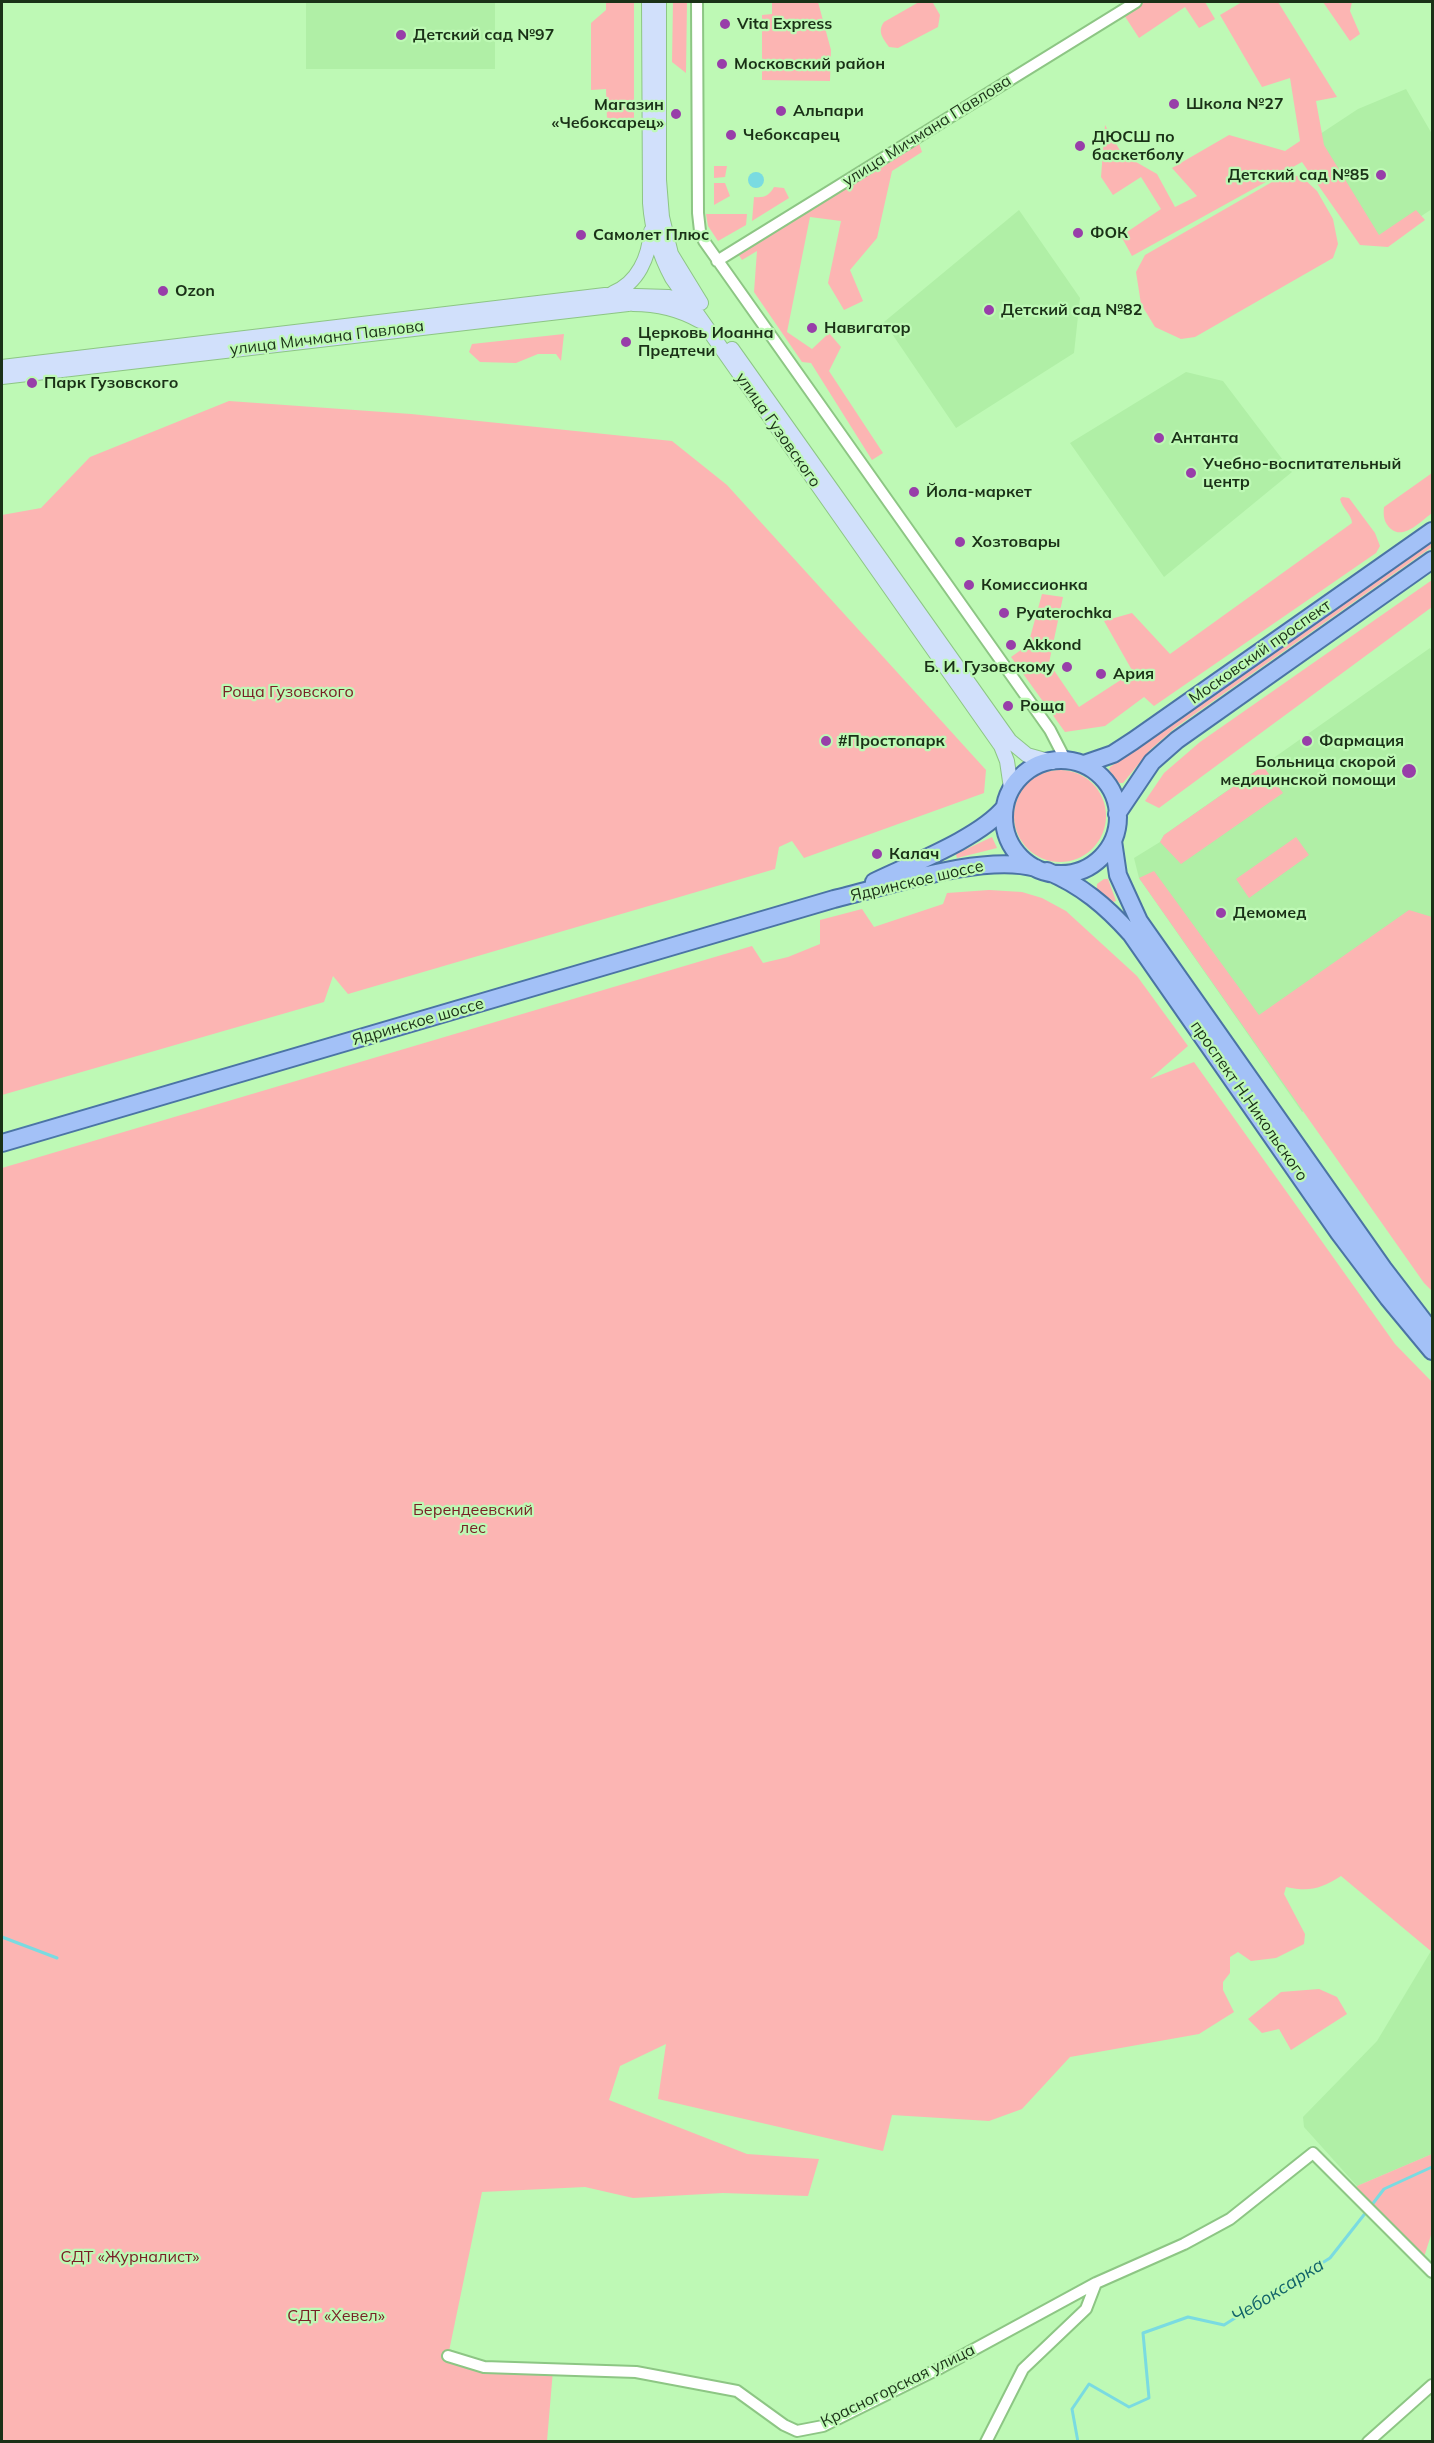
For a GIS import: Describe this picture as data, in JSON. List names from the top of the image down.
{
  "streets": {
    "main road": [
      "улица Мичмана Павлова",
      "улица Гузовского",
      "Московский проспект",
      "Ядринское шоссе",
      "проспект Н.Никольского"
    ],
    "street": ["Красногорская улица"]
  },
  "crossings": [
    ["улица Мичмана Павлова", "улица Гузовского"],
    ["улица Гузовского", "Московский проспект"],
    ["улица Гузовского", "Ядринское шоссе"],
    ["улица Гузовского", "проспект Н.Никольского"],
    ["Московский проспект", "Ядринское шоссе"],
    ["Московский проспект", "проспект Н.Никольского"],
    ["Ядринское шоссе", "проспект Н.Никольского"]
  ],
  "water": ["Чебоксарка"],
  "parks": [
    "Роща Гузовского",
    "Берендеевский лес",
    "СДТ «Журналист»",
    "СДТ «Хевел»"
  ],
  "places": [
    "Vita Express",
    "Детский сад №97",
    "Московский район",
    "Школа №27",
    "Альпари",
    "Магазин «Чебоксарец»",
    "Чебоксарец",
    "ДЮСШ по баскетболу",
    "Детский сад №85",
    "ФОК",
    "Самолет Плюс",
    "Ozon",
    "Детский сад №82",
    "Навигатор",
    "Церковь Иоанна Предтечи",
    "Парк Гузовского",
    "Антанта",
    "Учебно-воспитательный центр",
    "Йола-маркет",
    "Хозтовары",
    "Комиссионка",
    "Pyaterochka",
    "Akkond",
    "Б. И. Гузовскому",
    "Ария",
    "Роща",
    "#Простопарк",
    "Фармация",
    "Больница скорой медицинской помощи",
    "Калач",
    "Демомед"
  ]
}
